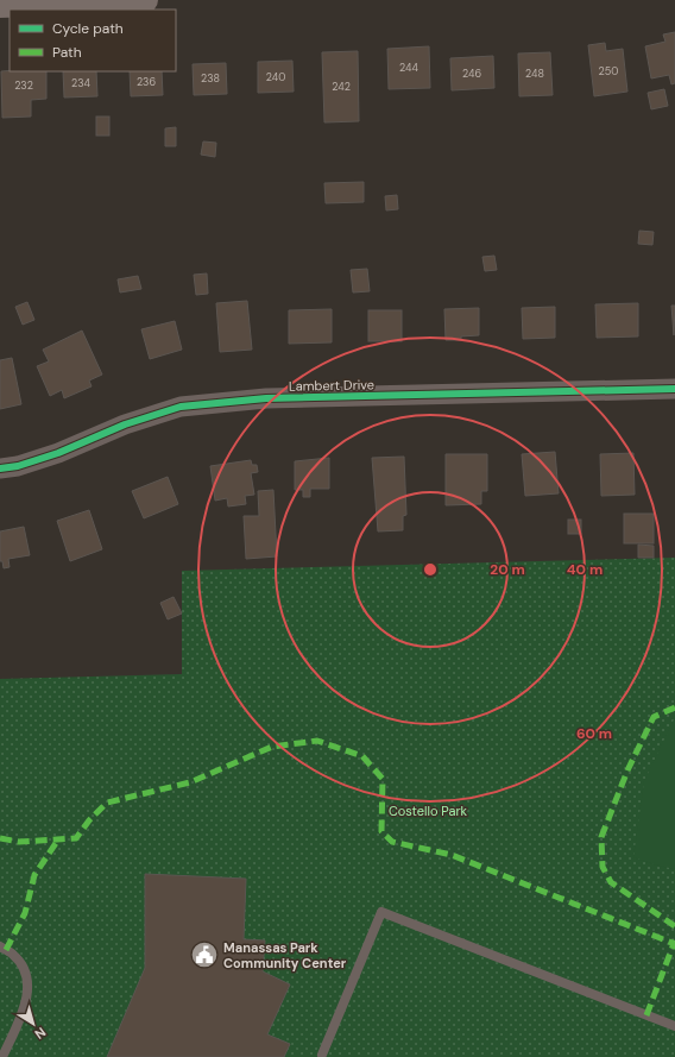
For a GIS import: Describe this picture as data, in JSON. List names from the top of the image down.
{
  "streets": {
    "street": ["Lambert Drive"]
  },
  "parks": ["Costello Park"],
  "places": {
    "public building": ["Manassas Park Community Center"]
  },
  "house_numbers": [
    "244",
    "250",
    "246",
    "248",
    "240",
    "238",
    "236",
    "234",
    "232",
    "242"
  ],
  "legend": ["Cycle path", "Path"],
  "north": "bottom right",
  "rings": ["20 m", "40 m", "60 m"]
}
